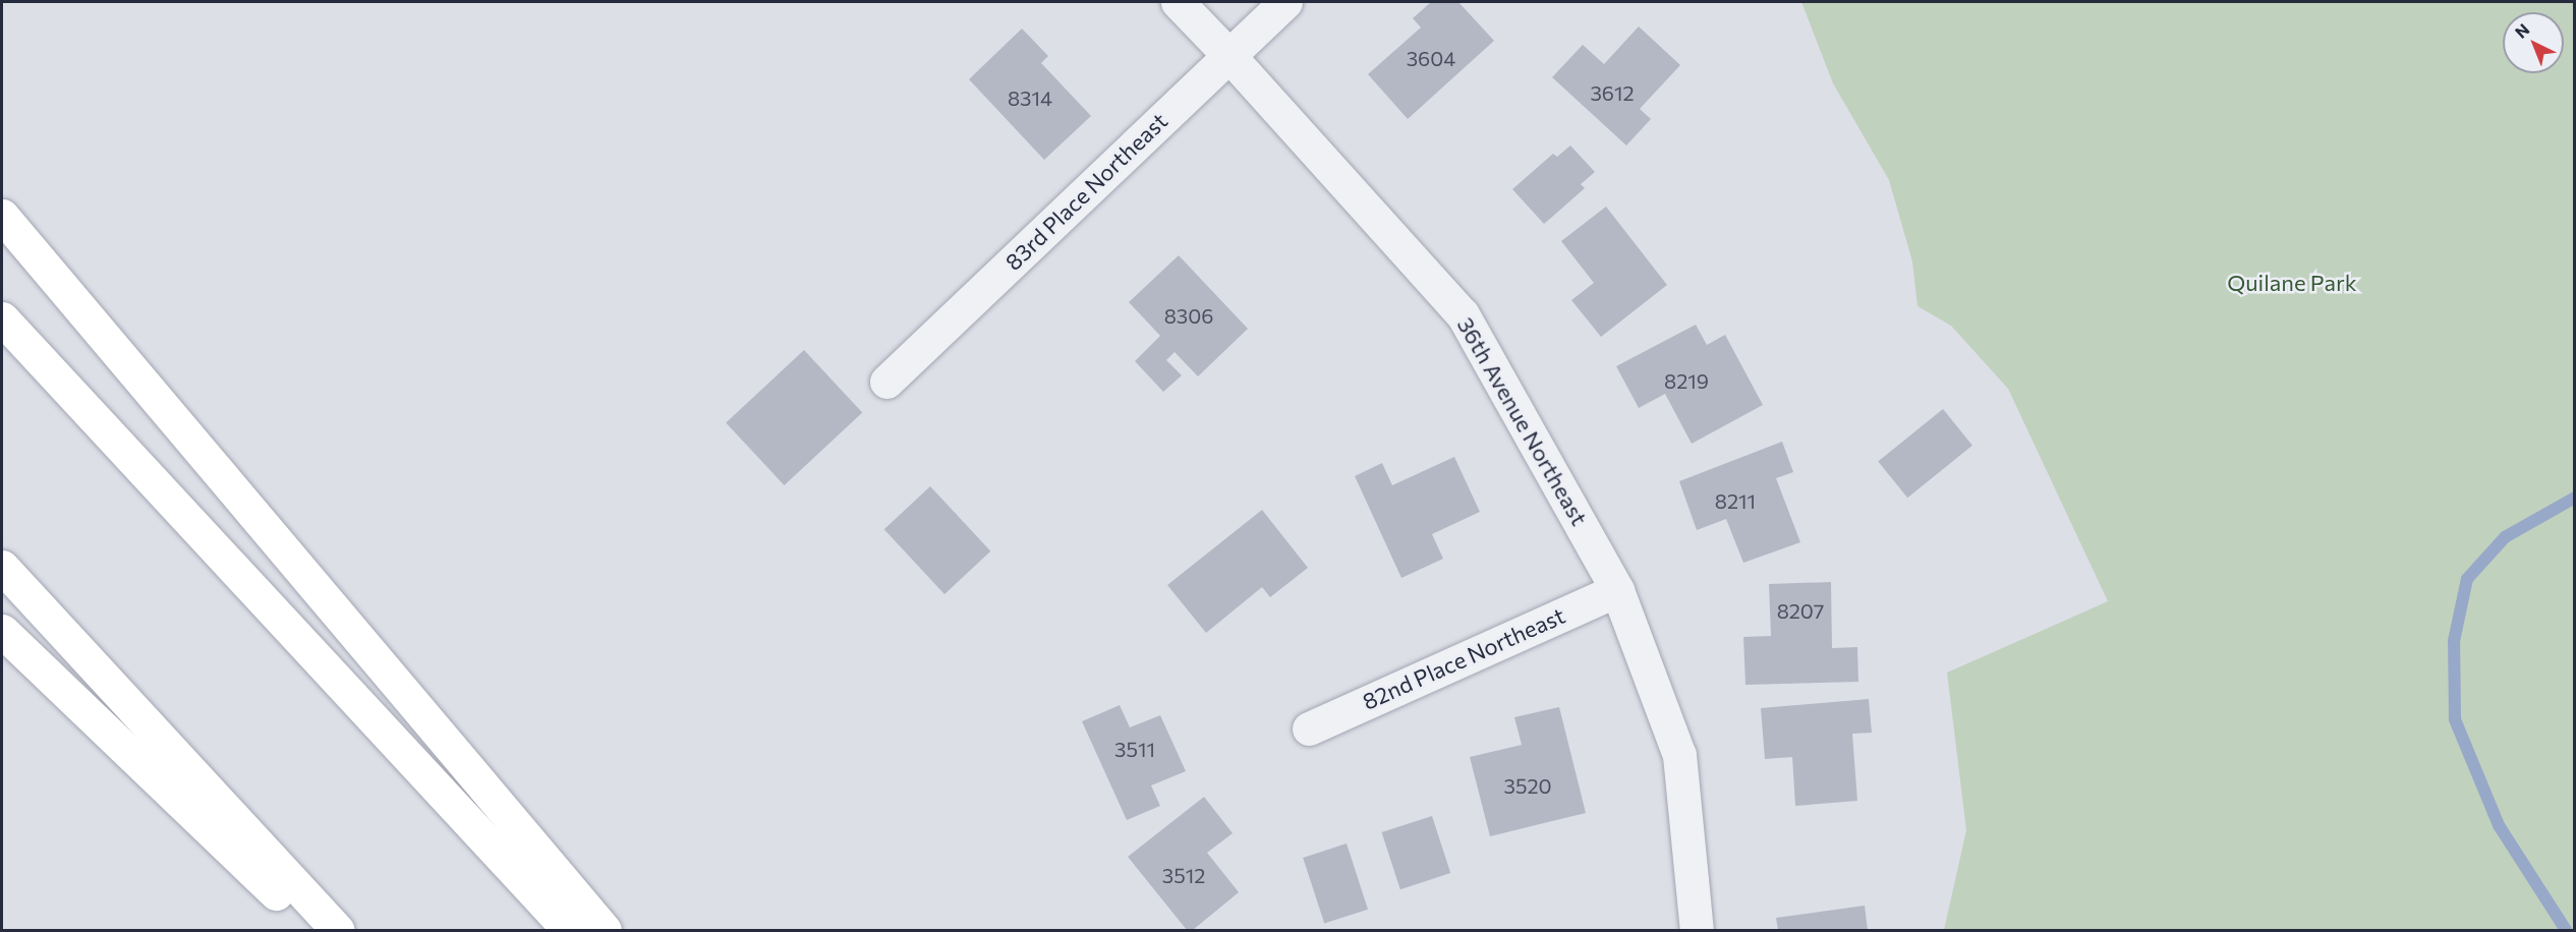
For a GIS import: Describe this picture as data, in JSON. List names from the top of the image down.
{
  "streets": {
    "street": ["83rd Place Northeast", "36th Avenue Northeast", "82nd Place Northeast"]
  },
  "crossings": [
    ["83rd Place Northeast", "36th Avenue Northeast"],
    ["36th Avenue Northeast", "82nd Place Northeast"]
  ],
  "parks": ["Quilane Park"],
  "house_numbers": [
    "3604",
    "3612",
    "8314",
    "8306",
    "8219",
    "8211",
    "8207",
    "3511",
    "3520",
    "3512"
  ],
  "north": "top left"
}
